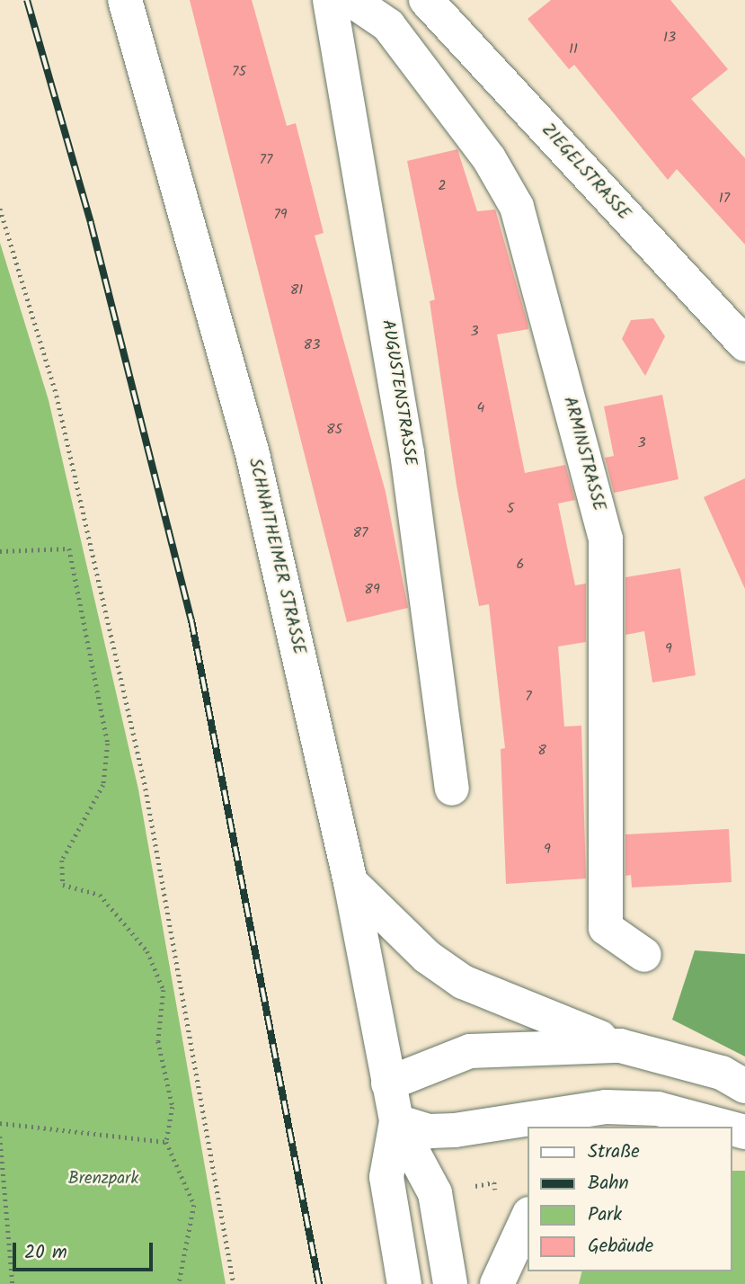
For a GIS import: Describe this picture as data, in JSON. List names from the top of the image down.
{
  "streets": {
    "street": [
      "ZIEGELSTRASSE",
      "AUGUSTENSTRASSE",
      "ARMINSTRASSE",
      "SCHNAITHEIMER STRASSE"
    ]
  },
  "parks": ["Brenzpark"],
  "house_numbers": [
    "13",
    "11",
    "75",
    "77",
    "2",
    "17",
    "79",
    "81",
    "3",
    "83",
    "4",
    "85",
    "3",
    "5",
    "87",
    "6",
    "89",
    "9",
    "7",
    "8",
    "9"
  ],
  "legend": [
    "Straße",
    "Bahn",
    "Park",
    "Gebäude"
  ],
  "scale_bar": "20 m"
}
